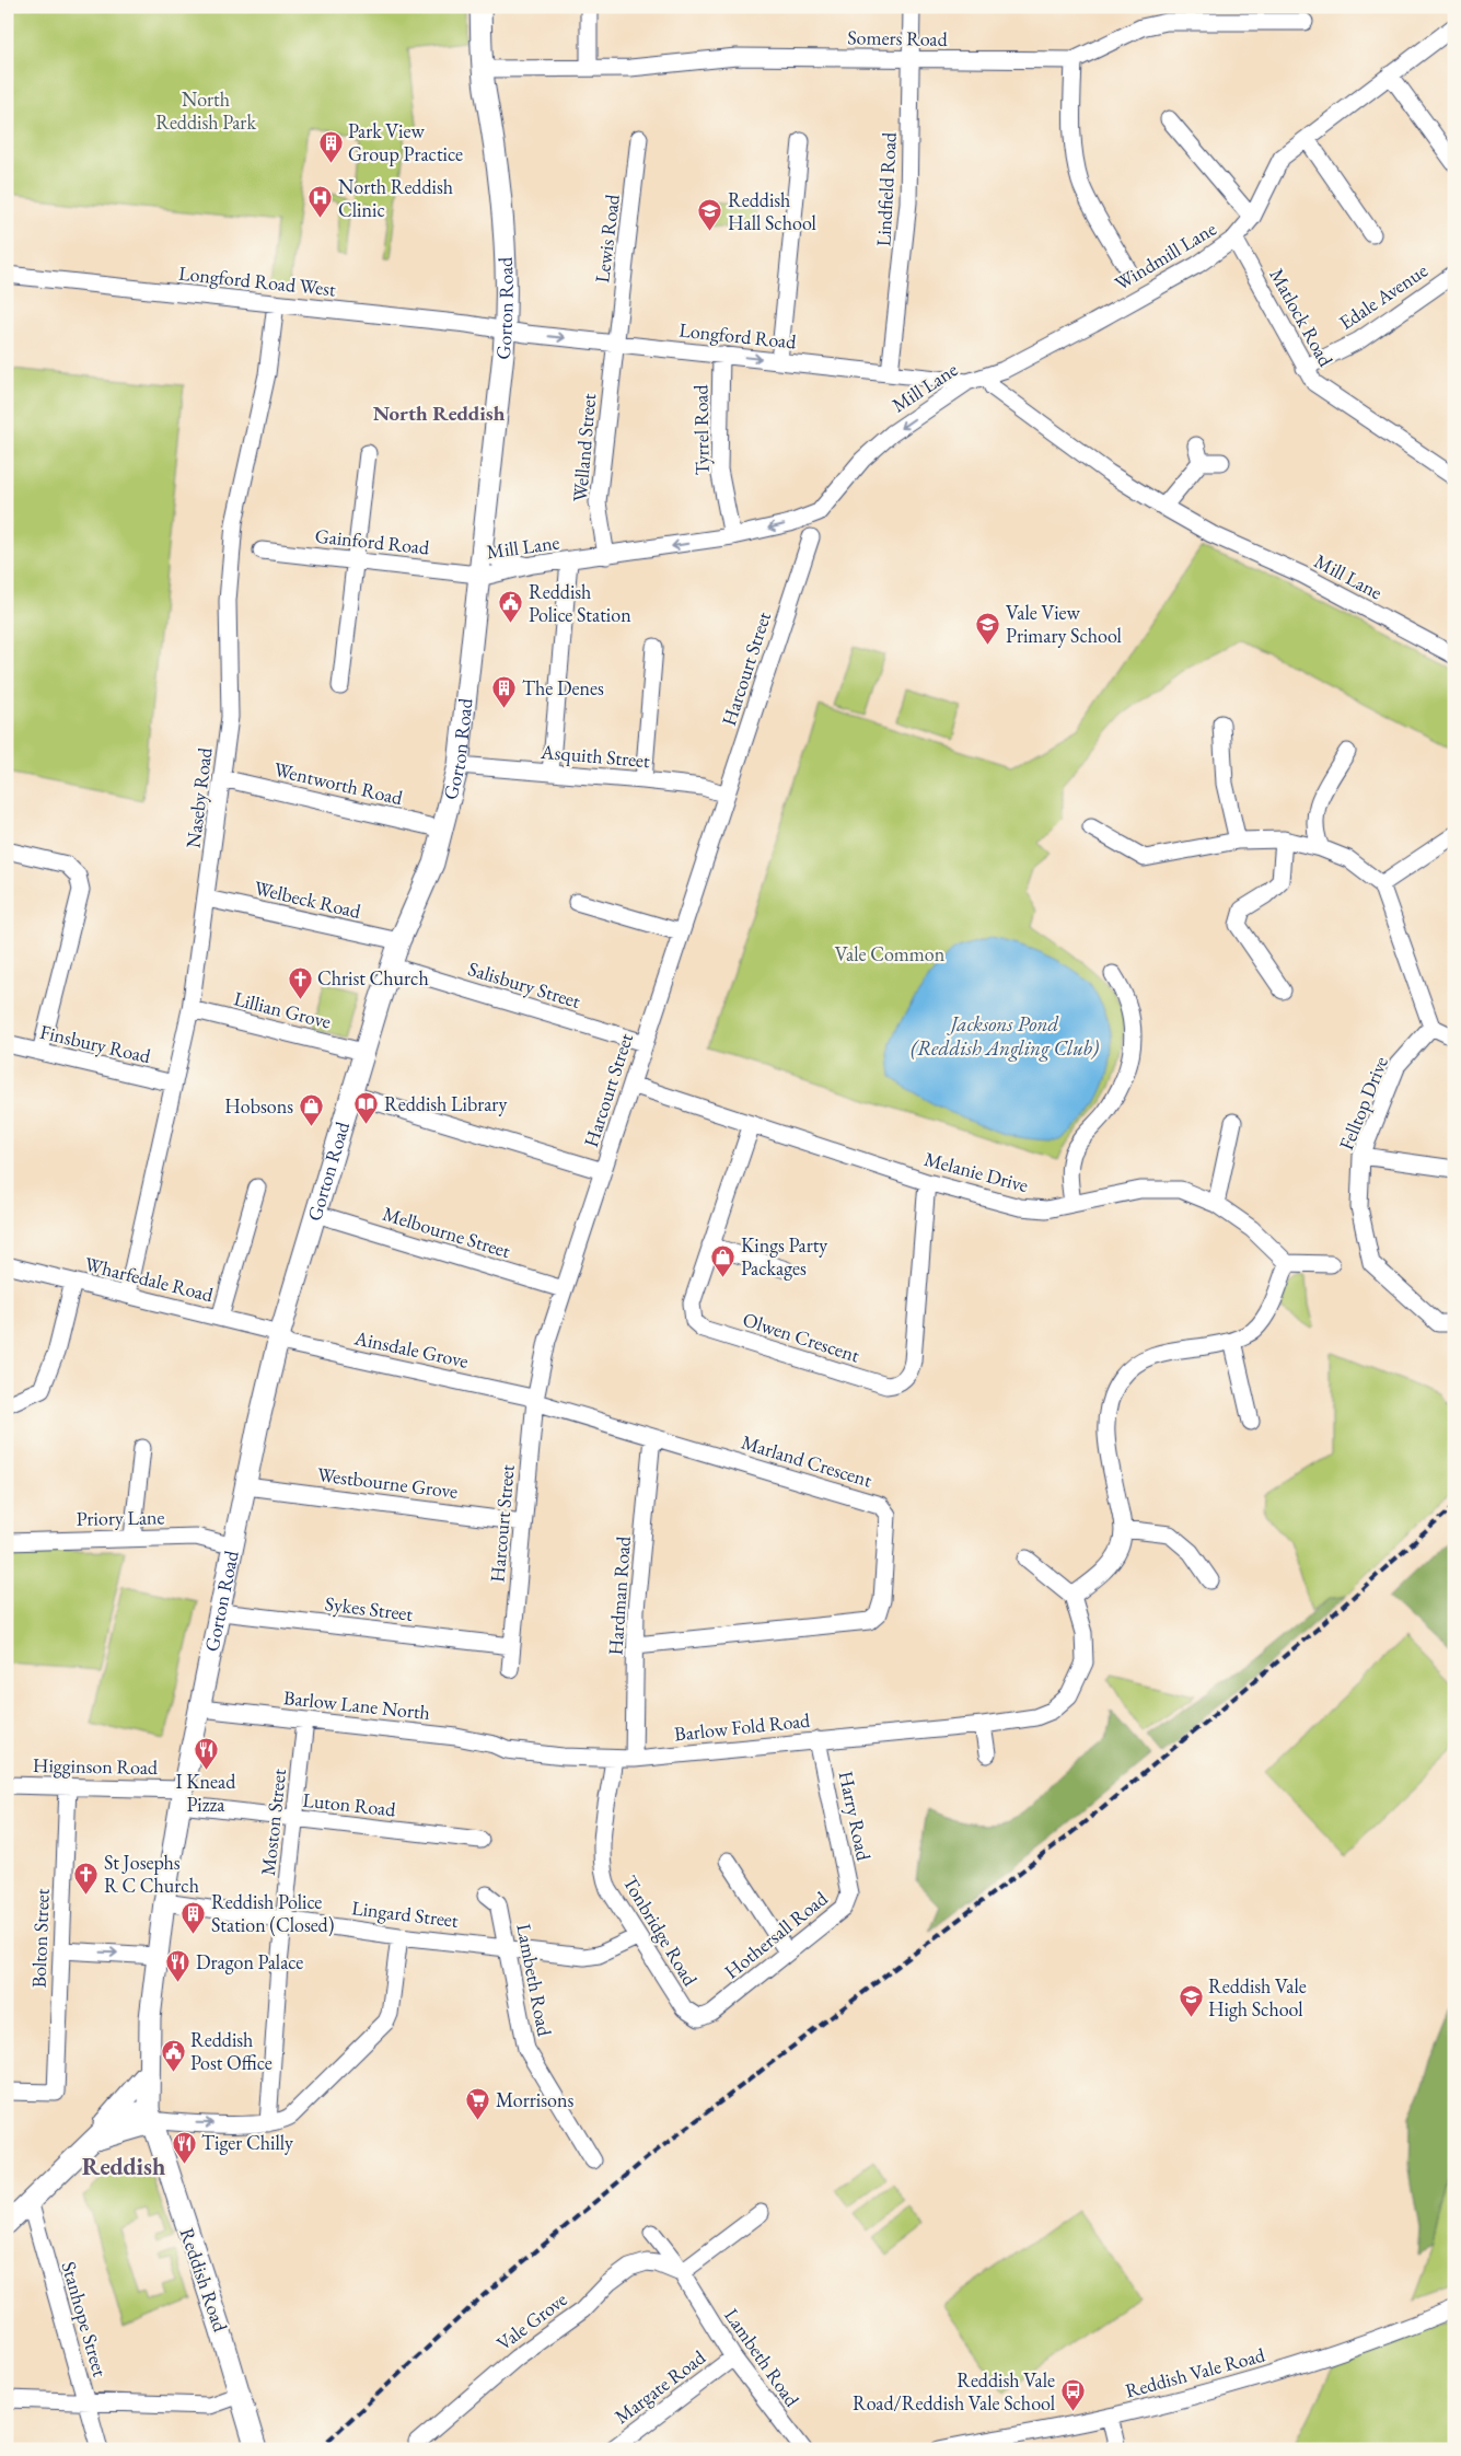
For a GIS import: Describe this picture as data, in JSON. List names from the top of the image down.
{
  "streets": {
    "main road": ["Gorton Road", "Reddish Road"],
    "street": [
      "Somers Road",
      "Lindfield Road",
      "Lewis Road",
      "Windmill Lane",
      "Longford Road West",
      "Edale Avenue",
      "Matlock Road",
      "Longford Road",
      "Mill Lane",
      "Tyrrel Road",
      "Welland Street",
      "Gainford Road",
      "Harcourt Street",
      "Asquith Street",
      "Wentworth Road",
      "Naseby Road",
      "Welbeck Road",
      "Salisbury Street",
      "Lillian Grove",
      "Finsbury Road",
      "Felltop Drive",
      "Melanie Drive",
      "Melbourne Street",
      "Wharfedale Road",
      "Olwen Crescent",
      "Ainsdale Grove",
      "Marland Crescent",
      "Westbourne Grove",
      "Priory Lane",
      "Hardman Road",
      "Sykes Street",
      "Barlow Lane North",
      "Barlow Fold Road",
      "Higginson Road",
      "Luton Road",
      "Harry Road",
      "Moston Street",
      "Lingard Street",
      "Tonbridge Road",
      "Hothersall Road",
      "Bolton Street",
      "Lambeth Road",
      "Stanhope Street",
      "Vale Grove",
      "Reddish Vale Road",
      "Margate Road"
    ]
  },
  "crossings": [
    ["Somers Road", "Lindfield Road"],
    ["Somers Road", "Gorton Road"],
    ["Lindfield Road", "Longford Road"],
    ["Lewis Road", "Longford Road"],
    ["Lewis Road", "Welland Street"],
    ["Windmill Lane", "Matlock Road"],
    ["Windmill Lane", "Mill Lane"],
    ["Longford Road West", "Gorton Road"],
    ["Longford Road West", "Longford Road"],
    ["Longford Road West", "Naseby Road"],
    ["Edale Avenue", "Matlock Road"],
    ["Gorton Road", "Longford Road"],
    ["Gorton Road", "Mill Lane"],
    ["Gorton Road", "Gainford Road"],
    ["Gorton Road", "Asquith Street"],
    ["Gorton Road", "Wentworth Road"],
    ["Gorton Road", "Welbeck Road"],
    ["Gorton Road", "Salisbury Street"],
    ["Gorton Road", "Lillian Grove"],
    ["Gorton Road", "Melbourne Street"],
    ["Gorton Road", "Wharfedale Road"],
    ["Gorton Road", "Ainsdale Grove"],
    ["Gorton Road", "Westbourne Grove"],
    ["Gorton Road", "Priory Lane"],
    ["Gorton Road", "Sykes Street"],
    ["Gorton Road", "Barlow Lane North"],
    ["Gorton Road", "Higginson Road"],
    ["Gorton Road", "Luton Road"],
    ["Gorton Road", "Lingard Street"],
    ["Gorton Road", "Reddish Road"],
    ["Longford Road", "Mill Lane"],
    ["Longford Road", "Tyrrel Road"],
    ["Longford Road", "Welland Street"],
    ["Mill Lane", "Tyrrel Road"],
    ["Mill Lane", "Welland Street"],
    ["Mill Lane", "Gainford Road"],
    ["Harcourt Street", "Asquith Street"],
    ["Harcourt Street", "Salisbury Street"],
    ["Harcourt Street", "Melanie Drive"],
    ["Harcourt Street", "Melbourne Street"],
    ["Harcourt Street", "Ainsdale Grove"],
    ["Harcourt Street", "Marland Crescent"],
    ["Harcourt Street", "Westbourne Grove"],
    ["Harcourt Street", "Sykes Street"],
    ["Wentworth Road", "Naseby Road"],
    ["Naseby Road", "Welbeck Road"],
    ["Naseby Road", "Lillian Grove"],
    ["Naseby Road", "Finsbury Road"],
    ["Naseby Road", "Wharfedale Road"],
    ["Melanie Drive", "Olwen Crescent"],
    ["Wharfedale Road", "Ainsdale Grove"],
    ["Ainsdale Grove", "Marland Crescent"],
    ["Marland Crescent", "Hardman Road"],
    ["Hardman Road", "Barlow Fold Road"],
    ["Barlow Lane North", "Barlow Fold Road"],
    ["Barlow Lane North", "Moston Street"],
    ["Barlow Fold Road", "Harry Road"],
    ["Barlow Fold Road", "Tonbridge Road"],
    ["Higginson Road", "Luton Road"],
    ["Higginson Road", "Bolton Street"],
    ["Luton Road", "Moston Street"],
    ["Harry Road", "Hothersall Road"],
    ["Moston Street", "Lingard Street"],
    ["Lingard Street", "Tonbridge Road"],
    ["Lingard Street", "Lambeth Road"],
    ["Tonbridge Road", "Hothersall Road"],
    ["Lambeth Road", "Vale Grove"],
    ["Lambeth Road", "Margate Road"]
  ],
  "one_way": ["Longford Road"],
  "districts": ["North Reddish", "Reddish"],
  "water": ["Jacksons Pond (Reddish Angling Club)"],
  "parks": ["North Reddish Park", "Vale Common"],
  "places": {
    "building": ["Park View Group Practice", "The Denes", "Reddish Police Station (Closed)"],
    "hospital": ["North Reddish Clinic"],
    "school or university": ["Reddish Hall School", "Vale View Primary School", "Reddish Vale High School"],
    "public building": ["Reddish Police Station", "Reddish Post Office"],
    "church": ["Christ Church", "St Josephs R C Church"],
    "library": ["Reddish Library"],
    "shop": ["Hobsons", "Kings Party Packages"],
    "restaurant": ["I Knead Pizza", "Dragon Palace", "Tiger Chilly"],
    "supermarket": ["Morrisons"],
    "bus stop": ["Reddish Vale Road/Reddish Vale School"]
  }
}
